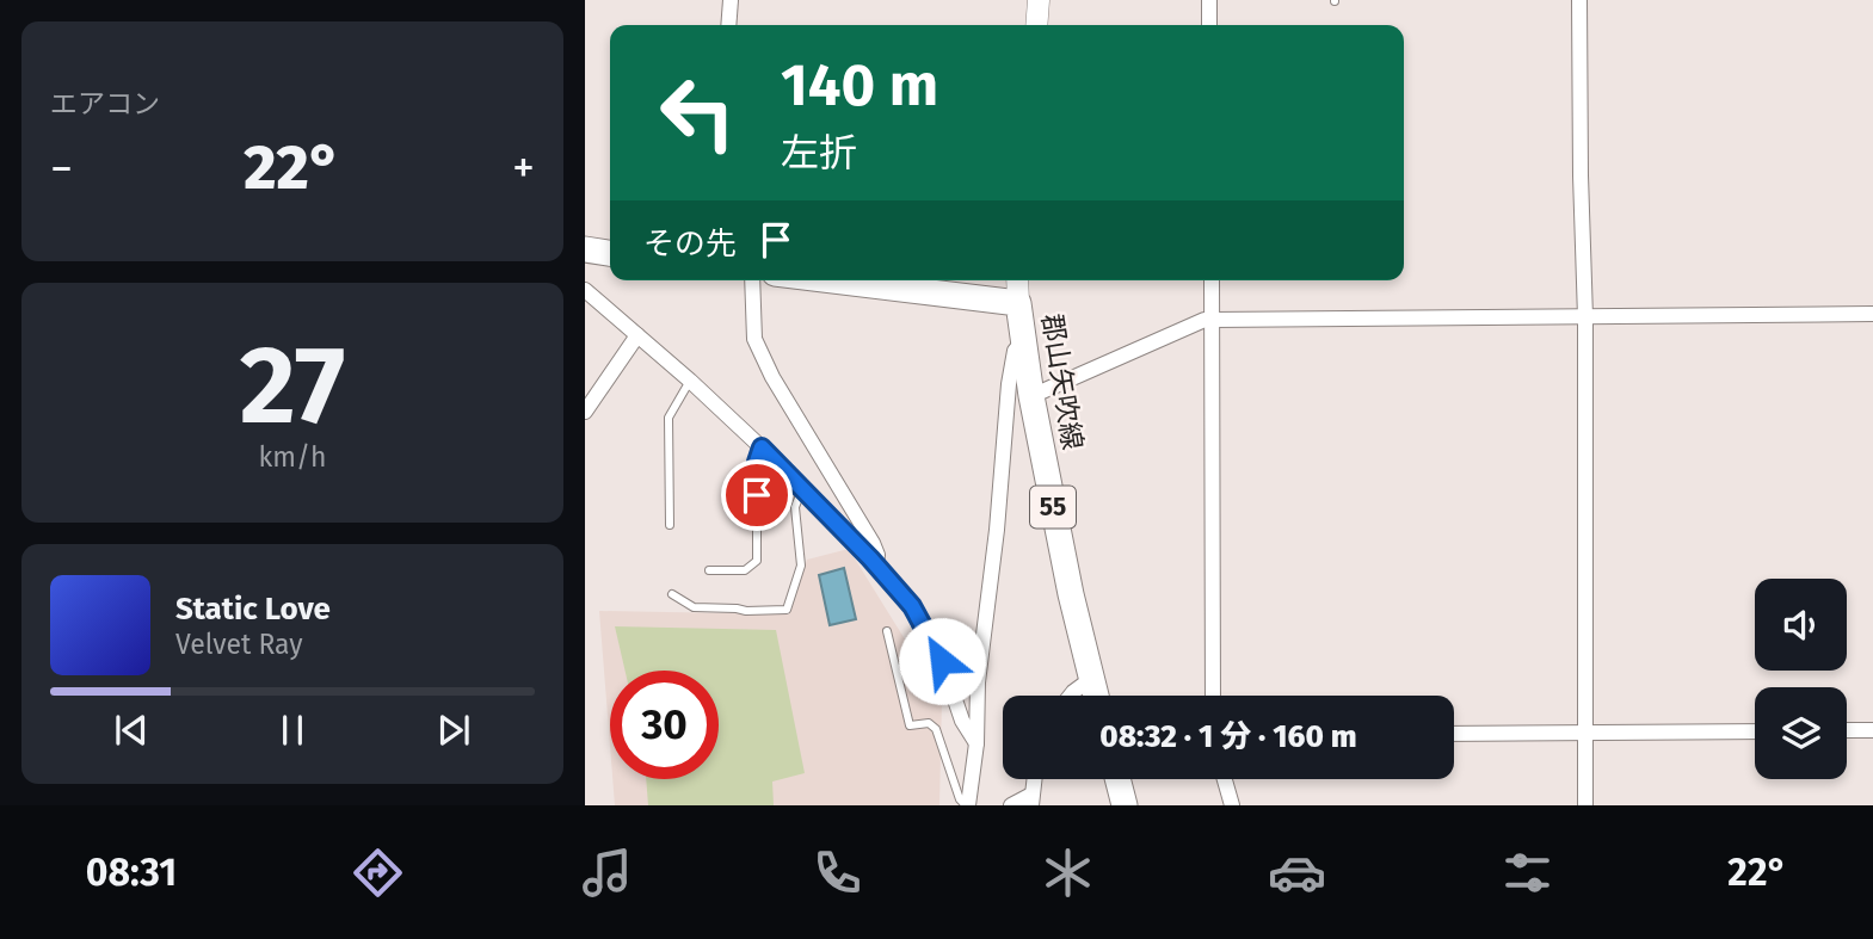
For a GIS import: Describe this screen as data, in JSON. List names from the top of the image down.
{
  "streets": {
    "main road": ["郡山矢吹線", "55"]
  },
  "page": {
    "tile": [
      "エアコン",
      ["27", "km/h"]
    ],
    "turn": ["140 m", "左折"],
    "heat": ["−", "22°", "+"],
    "then": "その先",
    "song": ["Static Love", "Velvet Ray"],
    "limit": "30",
    "trip": "08:32 · 1 分 · 160 m",
    "tabs": ["08:31", "22°"]
  }
}
